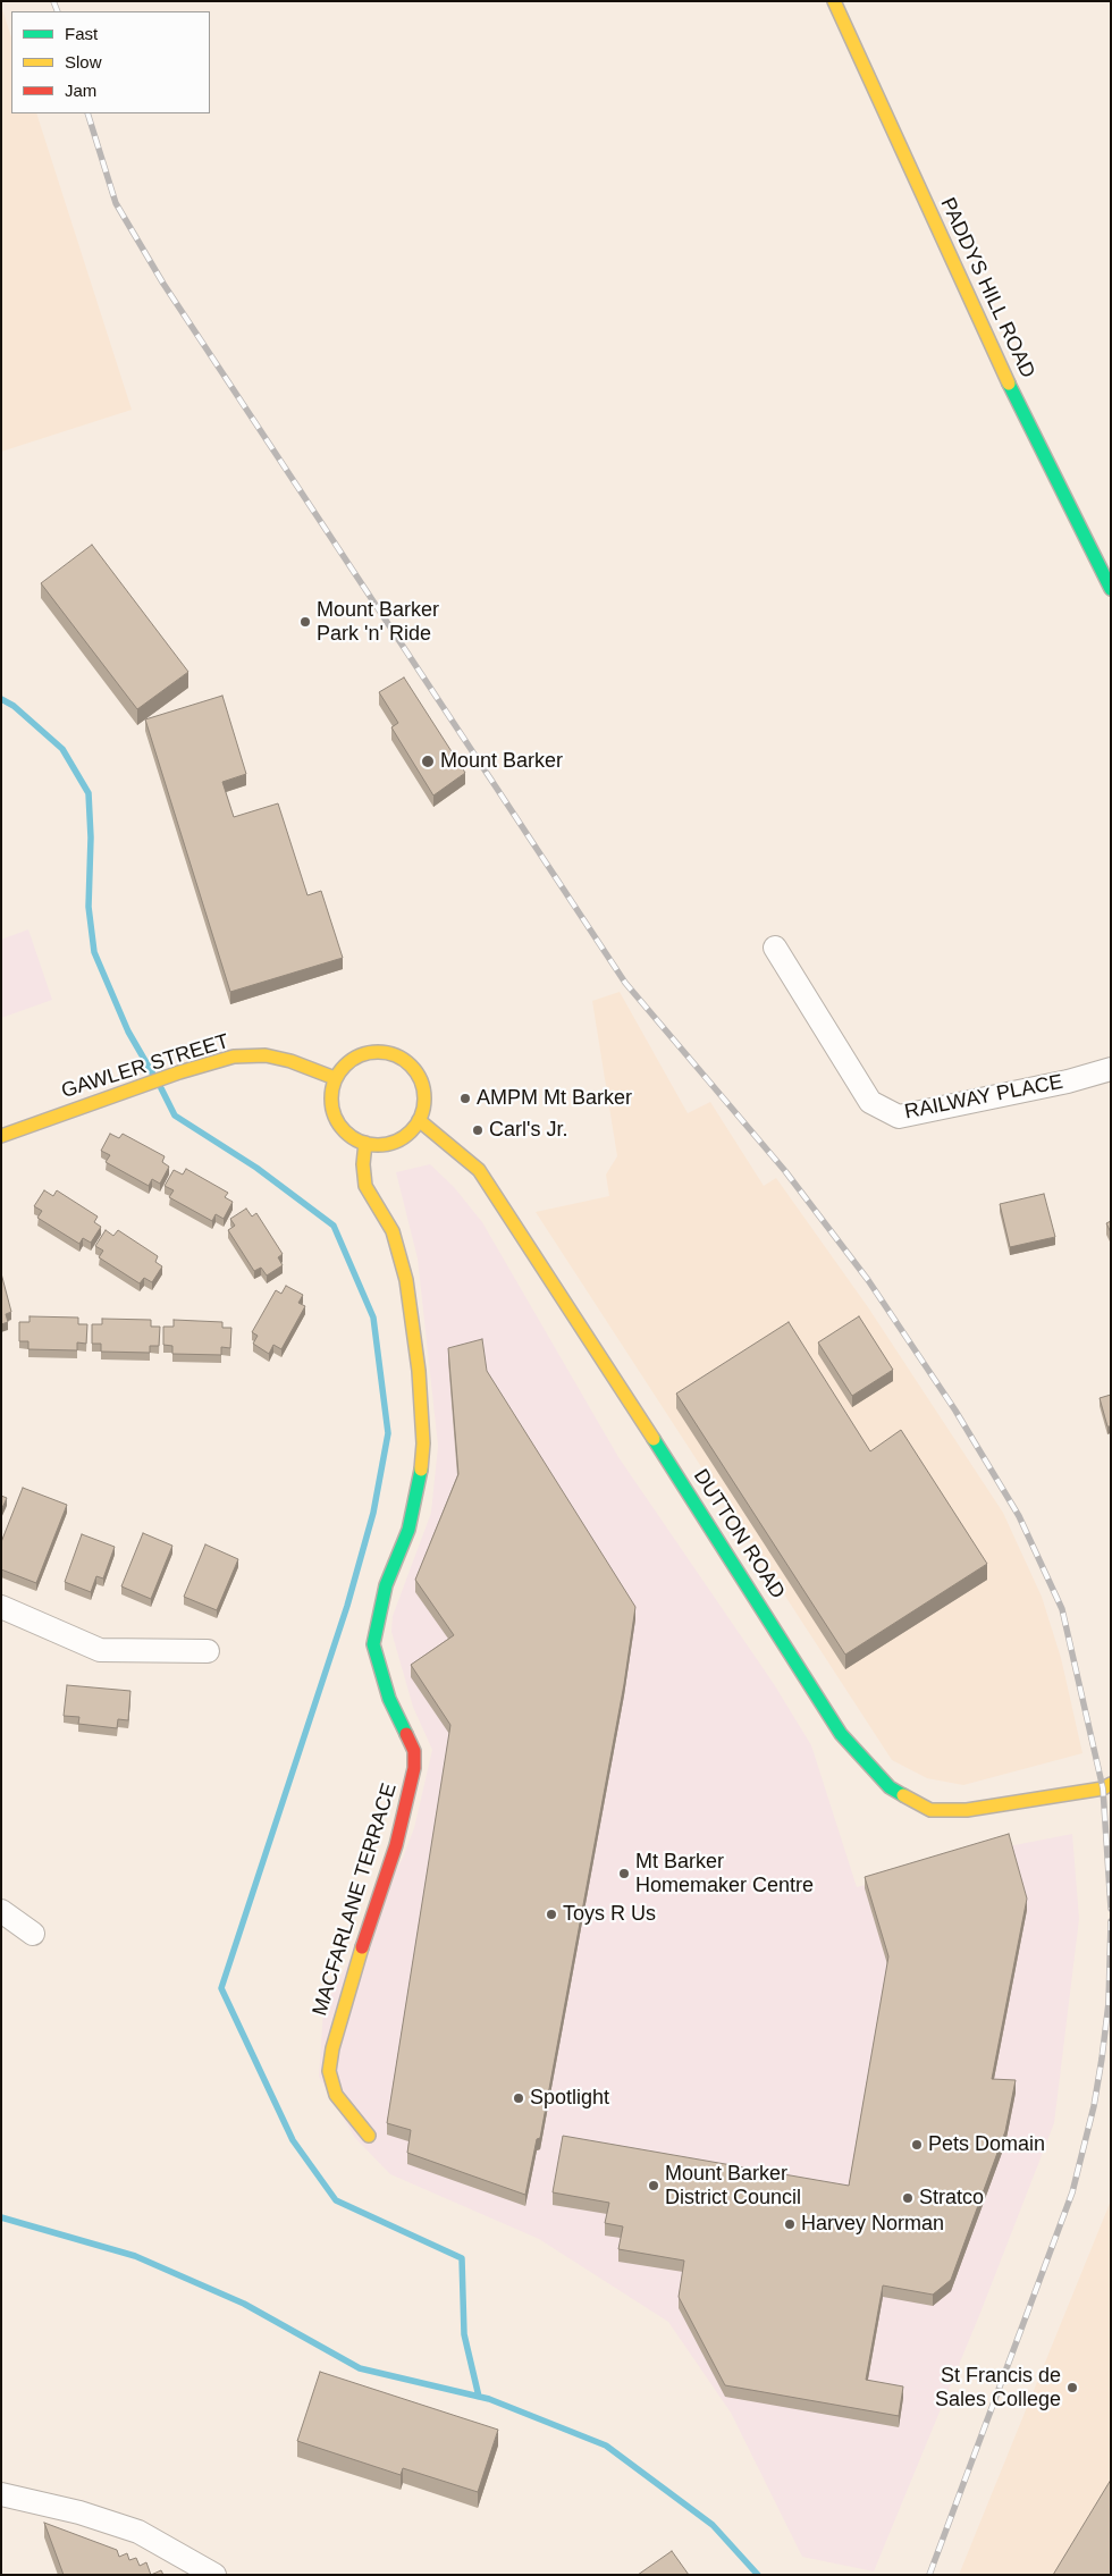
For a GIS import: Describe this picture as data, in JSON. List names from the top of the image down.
{
  "streets": {
    "street": [
      "PADDYS HILL ROAD",
      "GAWLER STREET",
      "RAILWAY PLACE",
      "DUTTON ROAD",
      "MACFARLANE TERRACE"
    ]
  },
  "crossings": [
    ["GAWLER STREET", "DUTTON ROAD"],
    ["GAWLER STREET", "MACFARLANE TERRACE"],
    ["DUTTON ROAD", "MACFARLANE TERRACE"]
  ],
  "places": [
    "Mount Barker Park 'n' Ride",
    "Mount Barker",
    "AMPM Mt Barker",
    "Carl's Jr.",
    "Mt Barker Homemaker Centre",
    "Toys R Us",
    "Spotlight",
    "Pets Domain",
    "Mount Barker District Council",
    "Stratco",
    "Harvey Norman",
    "St Francis de Sales College"
  ],
  "legend": ["Fast", "Slow", "Jam"]
}
